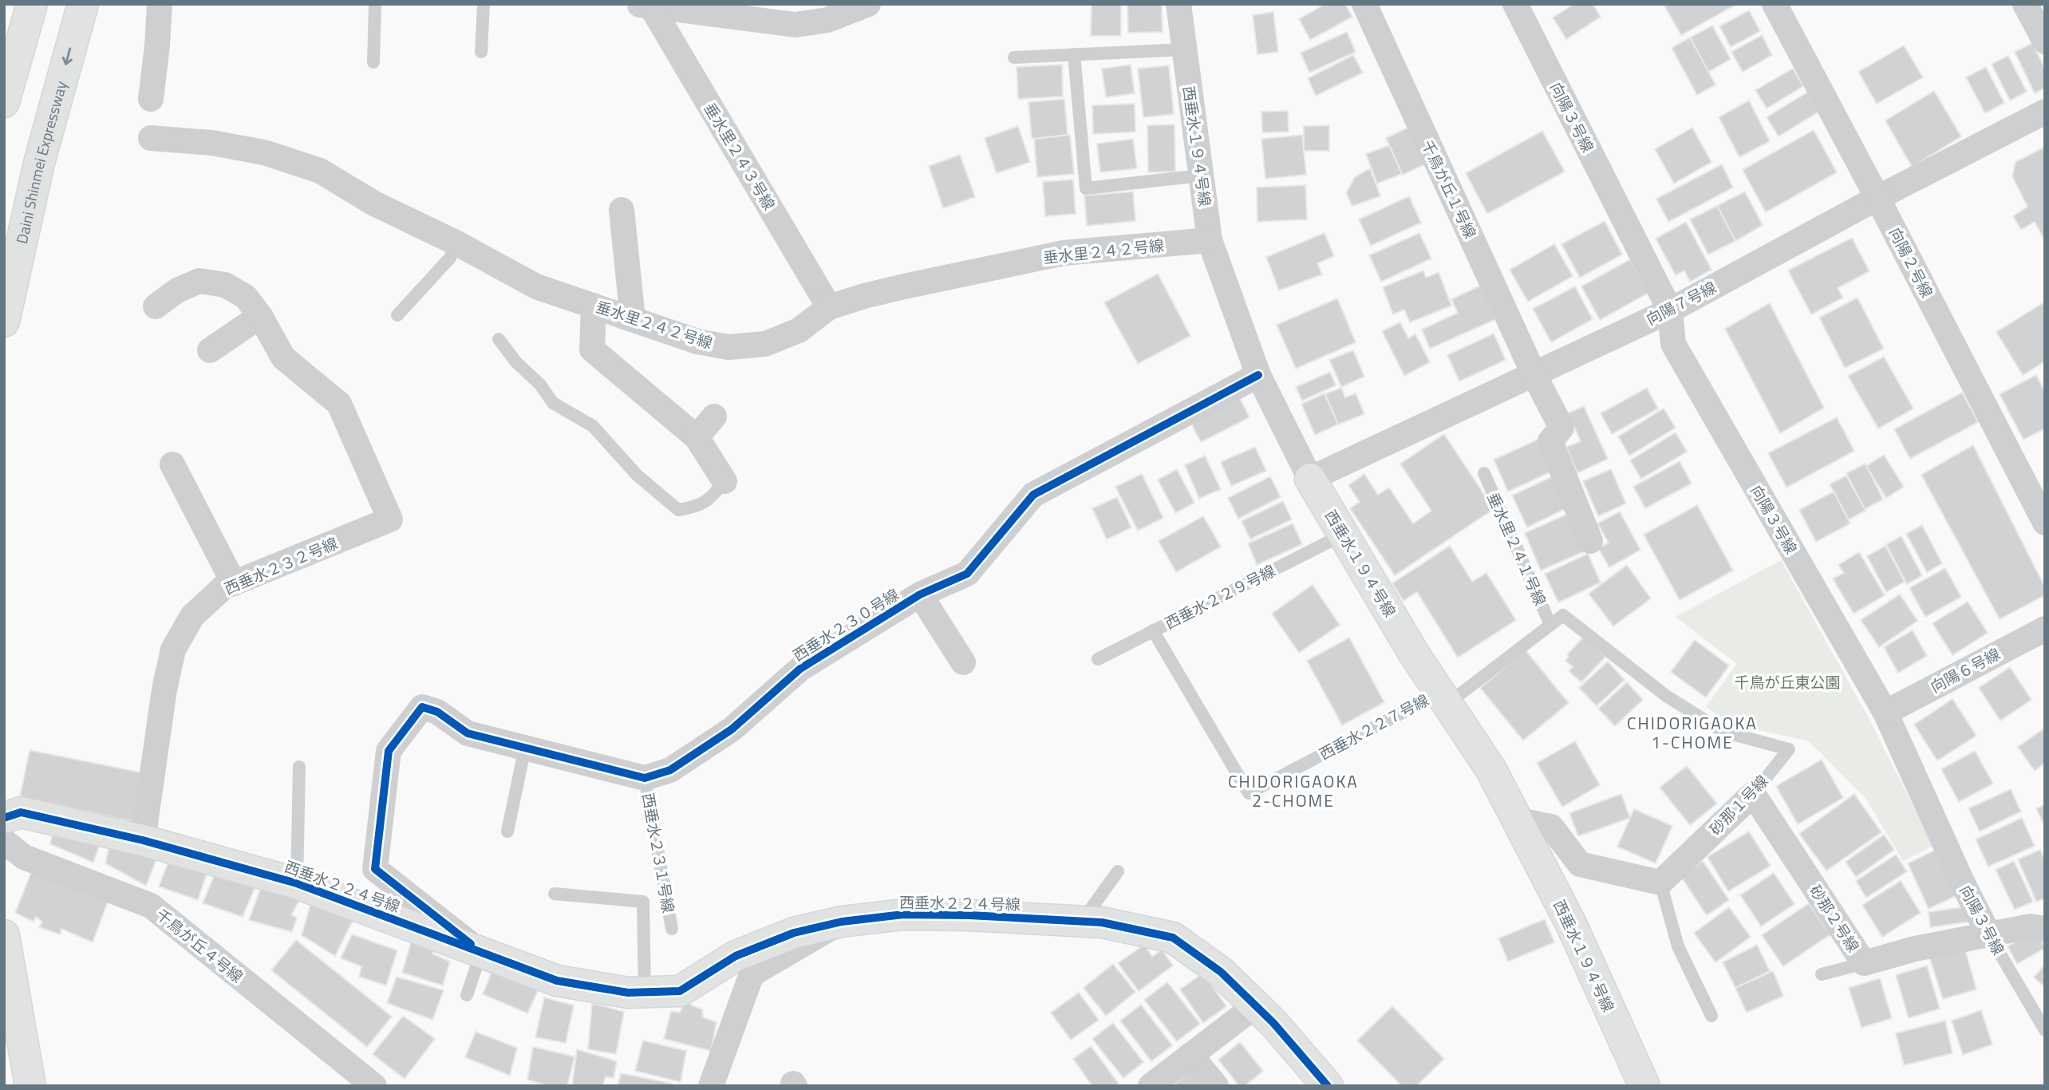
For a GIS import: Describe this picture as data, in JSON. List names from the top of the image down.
{
  "streets": {
    "main road": ["西垂水１９４号線", "Daini Shinmei Expressway", "西垂水２２４号線"],
    "street": [
      "向陽３号線",
      "垂水里２４３号線",
      "千鳥が丘１号線",
      "垂水里２４２号線",
      "向陽２号線",
      "向陽７号線",
      "西垂水２３２号線",
      "西垂水２３０号線",
      "向陽６号線",
      "砂那１号線",
      "砂那２号線",
      "千鳥が丘４号線"
    ],
    "lane": [
      "垂水里２４１号線",
      "西垂水２２９号線",
      "西垂水２２７号線",
      "西垂水２３１号線"
    ]
  },
  "crossings": [
    ["向陽３号線", "向陽７号線"],
    ["向陽３号線", "向陽６号線"],
    ["向陽３号線", "砂那２号線"],
    ["西垂水１９４号線", "垂水里２４２号線"],
    ["西垂水１９４号線", "向陽７号線"],
    ["西垂水１９４号線", "垂水里２４１号線"],
    ["西垂水１９４号線", "西垂水２２９号線"],
    ["西垂水１９４号線", "西垂水２３０号線"],
    ["西垂水１９４号線", "西垂水２２７号線"],
    ["垂水里２４３号線", "垂水里２４２号線"],
    ["千鳥が丘１号線", "向陽７号線"],
    ["向陽２号線", "向陽７号線"],
    ["垂水里２４１号線", "西垂水２２７号線"],
    ["垂水里２４１号線", "砂那１号線"],
    ["西垂水２３２号線", "西垂水２２４号線"],
    ["西垂水２２９号線", "西垂水２２７号線"],
    ["西垂水２３０号線", "西垂水２３１号線"],
    ["砂那１号線", "砂那２号線"]
  ],
  "districts": ["CHIDORIGAOKA 1-CHOME", "CHIDORIGAOKA 2-CHOME"],
  "parks": ["千鳥が丘東公園"]
}
